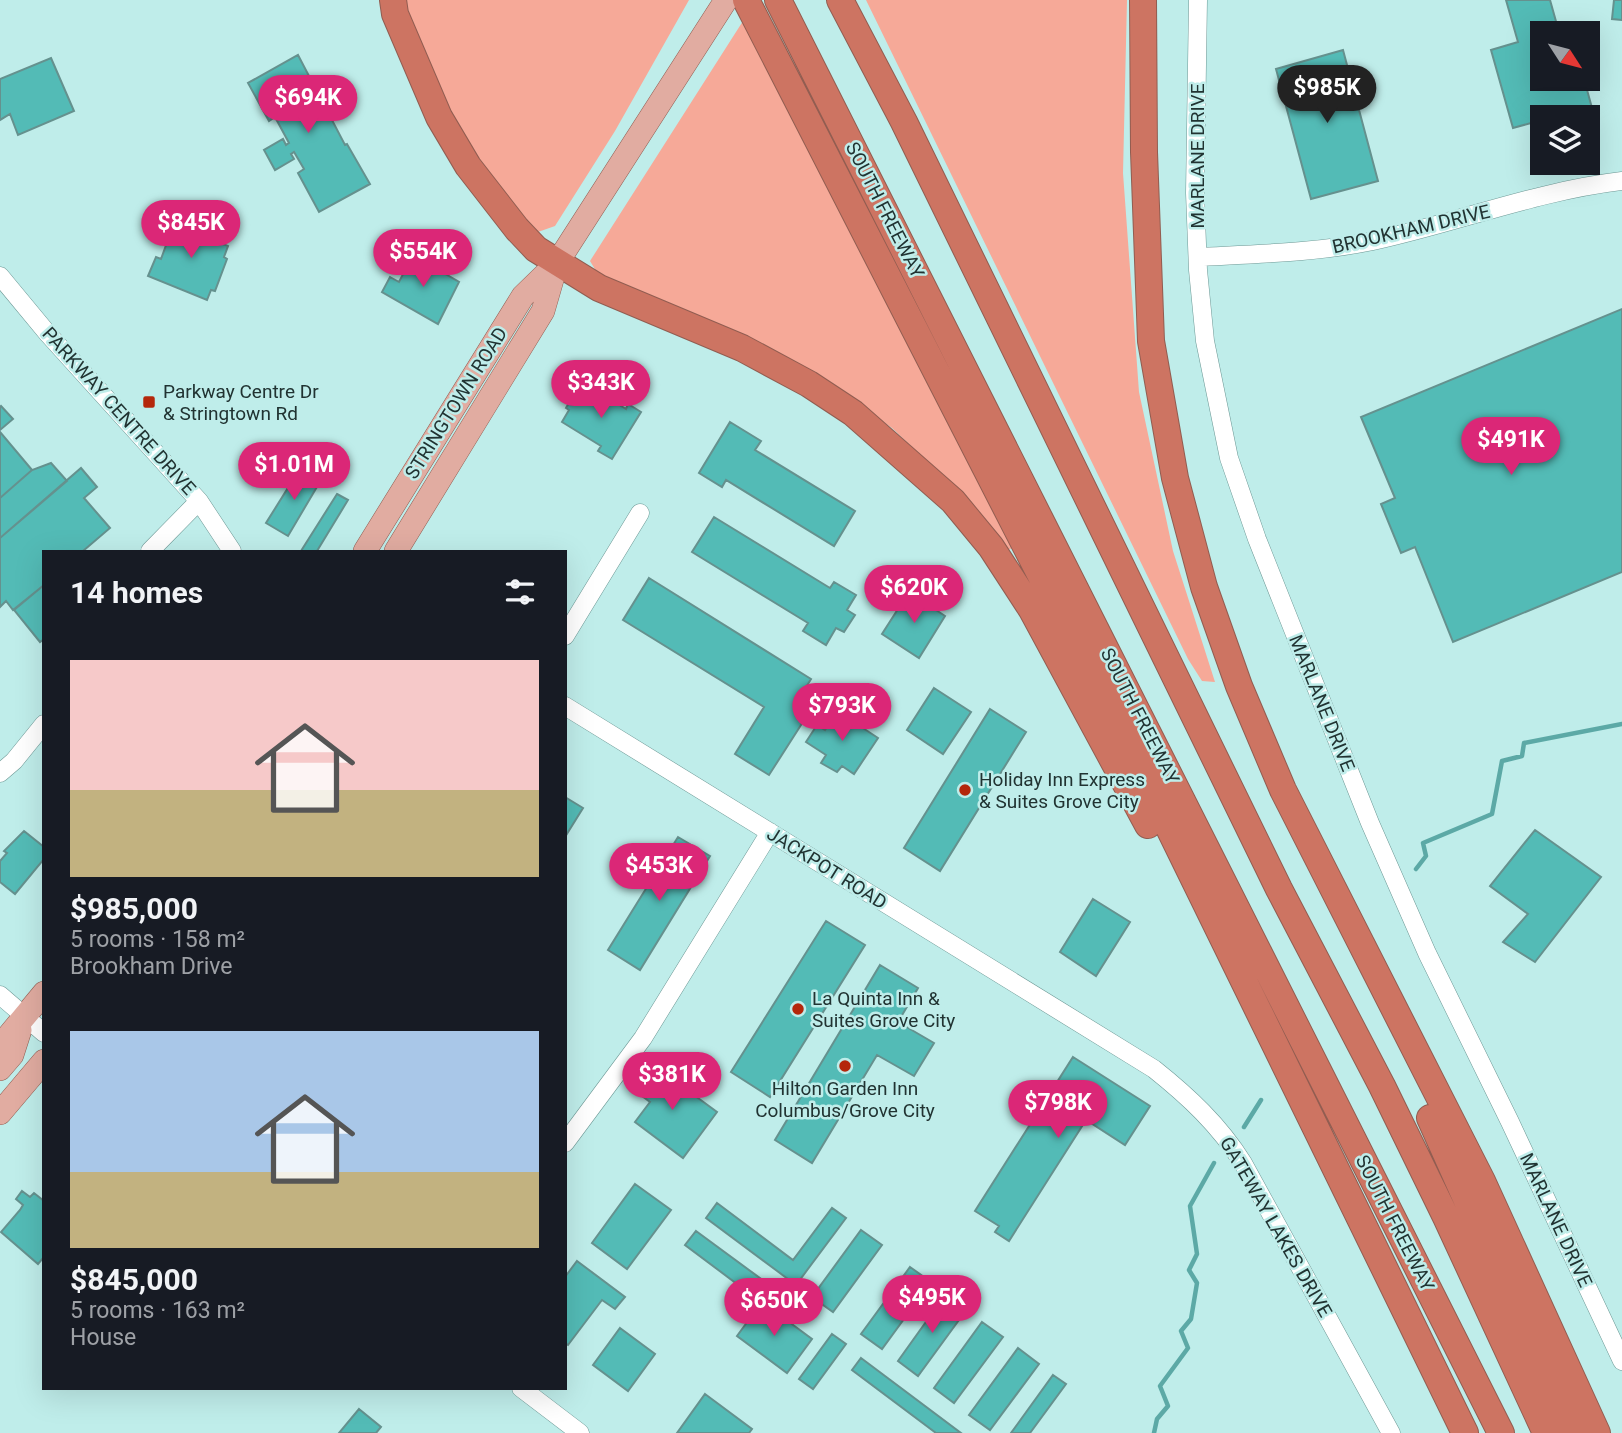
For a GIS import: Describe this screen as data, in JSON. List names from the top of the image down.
{
  "streets": {
    "highway": ["SOUTH FREEWAY"],
    "main road": ["STRINGTOWN ROAD"],
    "street": [
      "MARLANE DRIVE",
      "BROOKHAM DRIVE",
      "PARKWAY CENTRE DRIVE",
      "JACKPOT ROAD",
      "GATEWAY LAKES DRIVE"
    ]
  },
  "crossings": [
    ["MARLANE DRIVE", "BROOKHAM DRIVE"],
    ["JACKPOT ROAD", "GATEWAY LAKES DRIVE"]
  ],
  "places": {
    "transit": ["Parkway Centre Dr & Stringtown Rd"],
    "other": ["Holiday Inn Express & Suites Grove City", "La Quinta Inn & Suites Grove City", "Hilton Garden Inn Columbus/Grove City"]
  },
  "north": "bottom right",
  "page": {
    "price": [
      "$985K",
      "$694K",
      "$845K",
      "$554K",
      "$343K",
      "$491K",
      "$1.01M",
      "$620K",
      "$793K",
      "$453K",
      "$381K",
      "$798K",
      "$495K",
      "$650K"
    ],
    "heading": "14 homes",
    "list": [
      {
        "name": "$985,000",
        "note": "5 rooms · 158 m² · Brookham Drive"
      },
      {
        "name": "$845,000",
        "note": "5 rooms · 163 m² · House"
      }
    ]
  }
}
